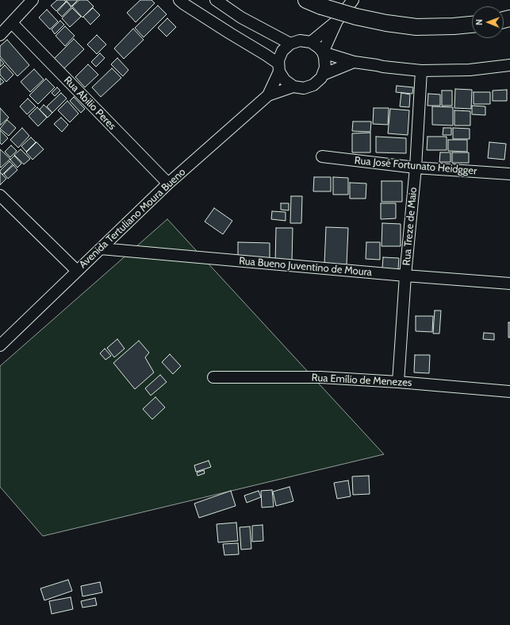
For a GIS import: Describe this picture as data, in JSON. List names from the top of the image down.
{
  "streets": {
    "street": [
      "Rua Abilio Peres",
      "Rua José Fortunato Heidgger",
      "Avenida Tertuliano Moura Bueno",
      "Rua Treze de Maio",
      "Rua Bueno Juventino de Moura",
      "Rua Emílio de Menezes"
    ]
  },
  "crossings": [
    ["Rua Abilio Peres", "Avenida Tertuliano Moura Bueno"],
    ["Rua José Fortunato Heidgger", "Rua Treze de Maio"],
    ["Avenida Tertuliano Moura Bueno", "Rua Bueno Juventino de Moura"],
    ["Rua Treze de Maio", "Rua Bueno Juventino de Moura"],
    ["Rua Treze de Maio", "Rua Emílio de Menezes"]
  ],
  "north": "left"
}
